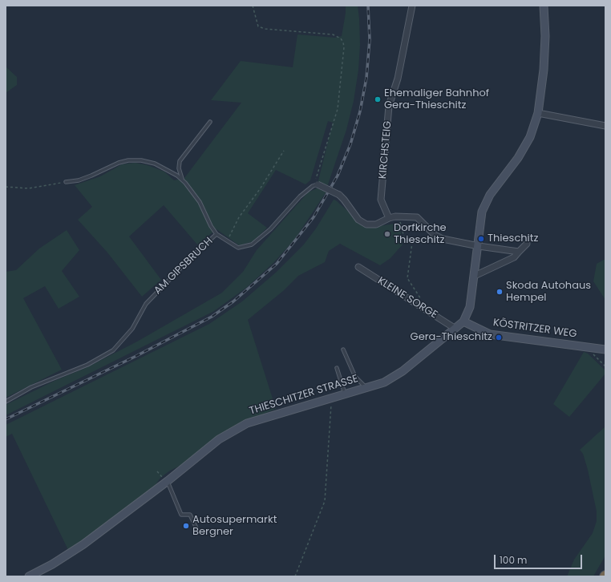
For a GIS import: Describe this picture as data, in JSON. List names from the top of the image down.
{
  "streets": {
    "main road": ["KÖSTRITZER WEG", "THIESCHITZER STRASSE"],
    "street": ["KIRCHSTEIG", "KLEINE SORGE"],
    "lane": ["AM GIPSBRUCH"]
  },
  "crossings": [
    ["KLEINE SORGE", "THIESCHITZER STRASSE"],
    ["KÖSTRITZER WEG", "THIESCHITZER STRASSE"]
  ],
  "places": [
    "Ehemaliger Bahnhof Gera-Thieschitz",
    "Dorfkirche Thieschitz",
    "Thieschitz",
    "Skoda Autohaus Hempel",
    "Gera-Thieschitz",
    "Autosupermarkt Bergner"
  ],
  "scale_bar": "100 m"
}
